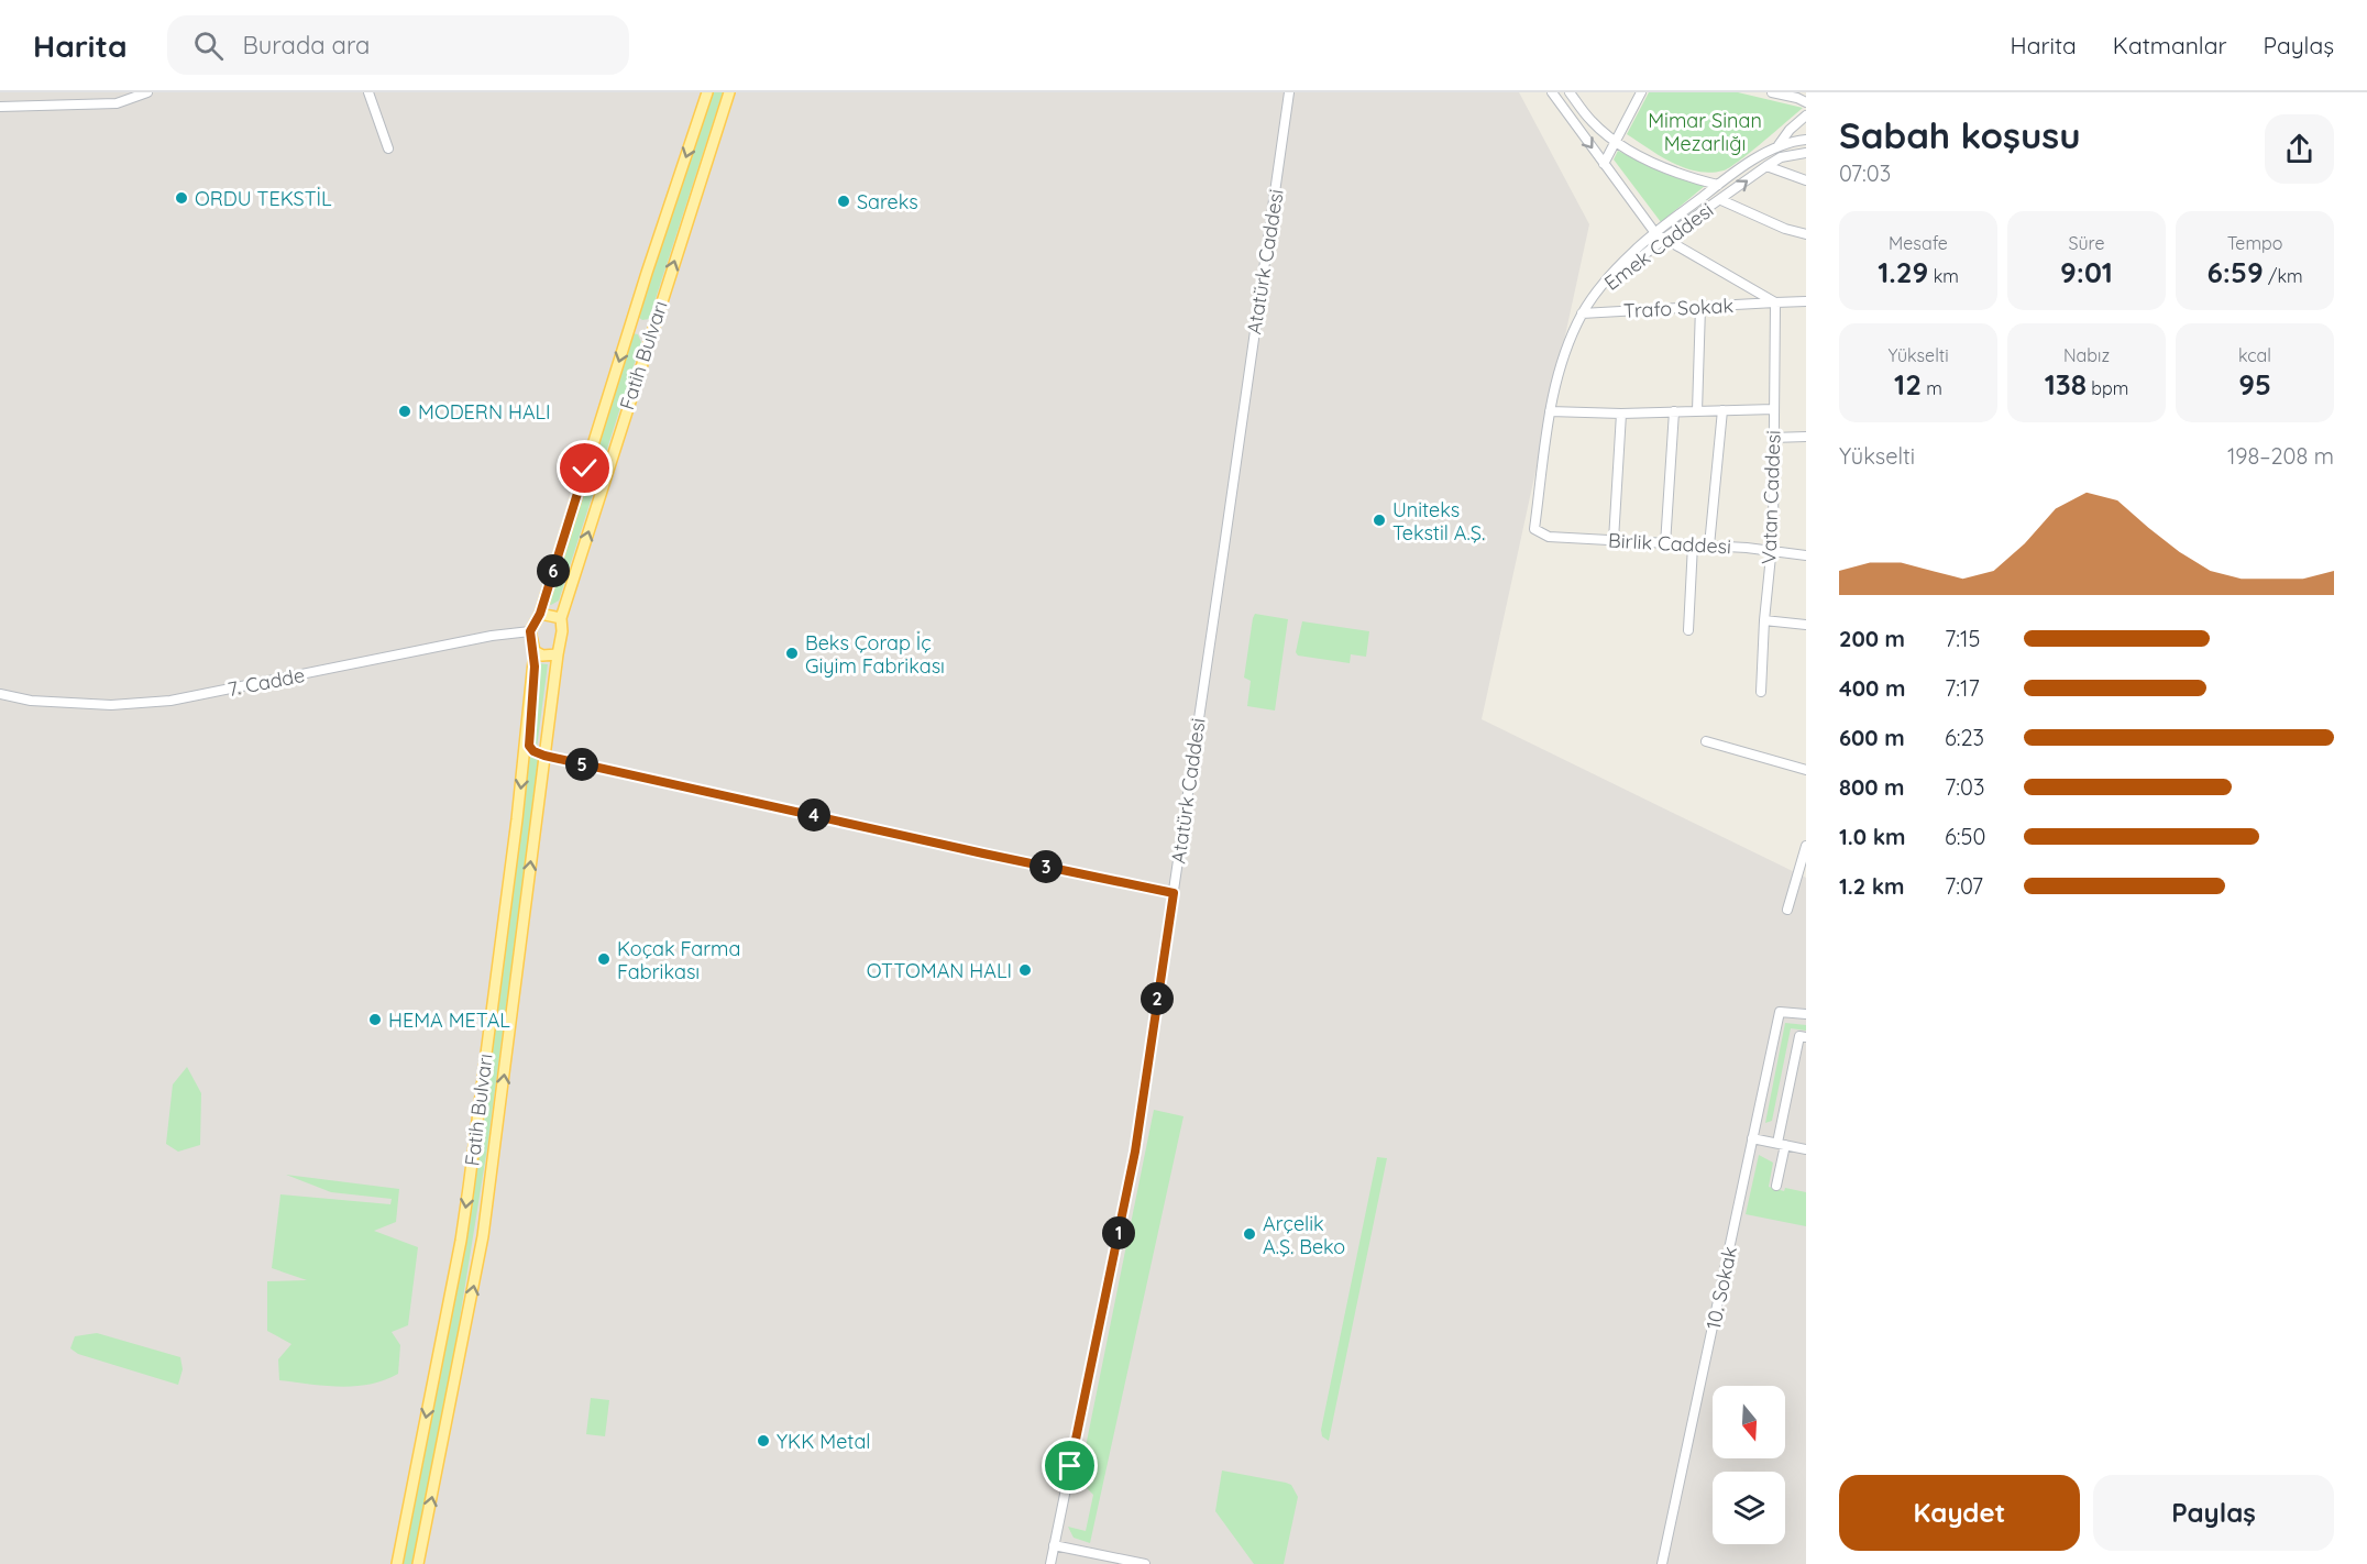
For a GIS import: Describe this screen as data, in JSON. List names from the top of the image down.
{
  "streets": {
    "main road": ["Fatih Bulvarı"],
    "street": [
      "Emek Caddesi",
      "Atatürk Caddesi",
      "Trafo Sokak",
      "Vatan Caddesi",
      "Birlik Caddesi",
      "7. Cadde",
      "10. Sokak"
    ]
  },
  "crossings": [
    ["Trafo Sokak", "Vatan Caddesi"],
    ["Fatih Bulvarı", "7. Cadde"],
    ["Vatan Caddesi", "Birlik Caddesi"]
  ],
  "parks": ["Mimar Sinan Mezarlığı"],
  "places": [
    "ORDU TEKSTİL",
    "Sareks",
    "MODERN HALI",
    "Uniteks Tekstil A.Ş.",
    "Beks Çorap İç Giyim Fabrikası",
    "Koçak Farma Fabrikası",
    "OTTOMAN HALI",
    "HEMA METAL",
    "Arçelik A.Ş. Beko",
    "YKK Metal"
  ],
  "north": "bottom",
  "page": {
    "header": "Harita",
    "search": "Burada ara",
    "nav": ["Harita", "Katmanlar", "Paylaş"],
    "heading": ["Sabah koşusu", "07:03"],
    "stats": [
      ["Mesafe", "1.29 km"],
      ["Süre", "9:01"],
      ["Tempo", "6:59 /km"],
      ["Yükselti", "12 m"],
      ["Nabız", "138 bpm"],
      ["kcal", "95"]
    ],
    "chart": ["Yükselti", "198–208 m"],
    "pins": [
      "6",
      "5",
      "4",
      "3",
      "2",
      "1"
    ],
    "list": [
      {
        "name": "200 m",
        "note": "7:15"
      },
      {
        "name": "400 m",
        "note": "7:17"
      },
      {
        "name": "600 m",
        "note": "6:23"
      },
      {
        "name": "800 m",
        "note": "7:03"
      },
      {
        "name": "1.0 km",
        "note": "6:50"
      },
      {
        "name": "1.2 km",
        "note": "7:07"
      }
    ],
    "buttons": ["Kaydet", "Paylaş"]
  }
}
